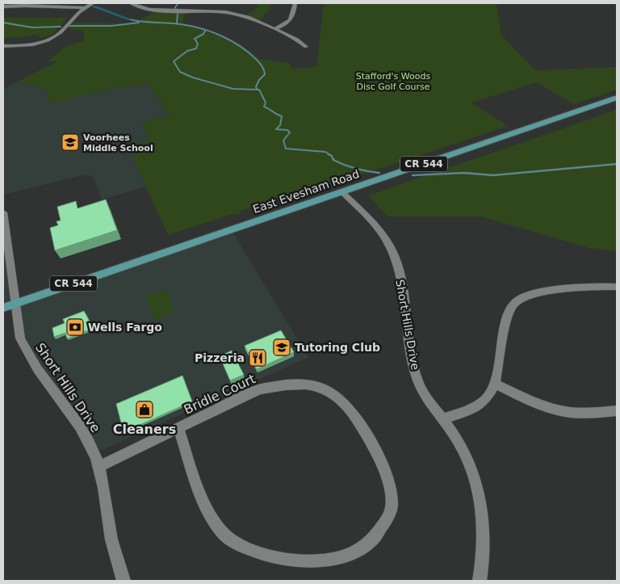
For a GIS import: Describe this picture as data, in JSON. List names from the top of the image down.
{
  "streets": {
    "main road": ["CR 544", "East Evesham Road"],
    "street": ["Short Hills Drive", "Bridle Court"]
  },
  "crossings": [
    ["East Evesham Road", "Short Hills Drive"],
    ["Short Hills Drive", "Bridle Court"]
  ],
  "parks": ["Stafford's Woods Disc Golf Course"],
  "places": {
    "school or university": ["Voorhees Middle School", "Tutoring Club"],
    "bank": ["Wells Fargo"],
    "restaurant": ["Pizzeria"],
    "shop": ["Cleaners"]
  }
}
